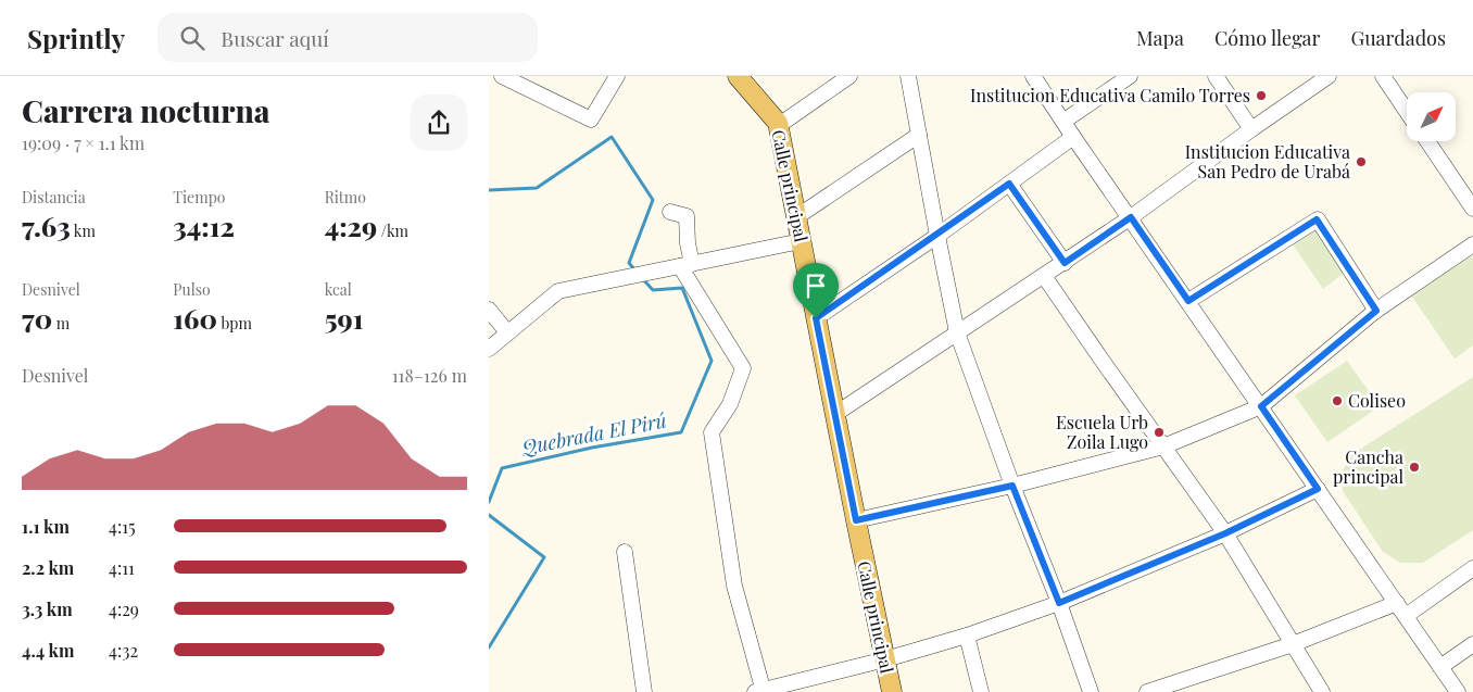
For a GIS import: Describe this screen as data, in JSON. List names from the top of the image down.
{
  "streets": {
    "main road": ["Calle principal"]
  },
  "water": ["Quebrada El Pirú"],
  "places": [
    "Institucion Educativa Camilo Torres",
    "Institucion Educativa San Pedro de Urabá",
    "Coliseo",
    "Escuela Urb Zoila Lugo",
    "Cancha principal"
  ],
  "north": "top right",
  "page": {
    "header": "Sprintly",
    "search": "Buscar aquí",
    "nav": ["Mapa", "Cómo llegar", "Guardados"],
    "heading": ["Carrera nocturna", "19:09 · 7 × 1.1 km"],
    "stats": [
      ["Distancia", "7.63 km"],
      ["Tiempo", "34:12"],
      ["Ritmo", "4:29 /km"],
      ["Desnivel", "70 m"],
      ["Pulso", "160 bpm"],
      ["kcal", "591"]
    ],
    "chart": ["Desnivel", "118–126 m"],
    "list": [
      {
        "name": "1.1 km",
        "note": "4:15"
      },
      {
        "name": "2.2 km",
        "note": "4:11"
      },
      {
        "name": "3.3 km",
        "note": "4:29"
      },
      {
        "name": "4.4 km",
        "note": "4:32"
      }
    ]
  }
}
